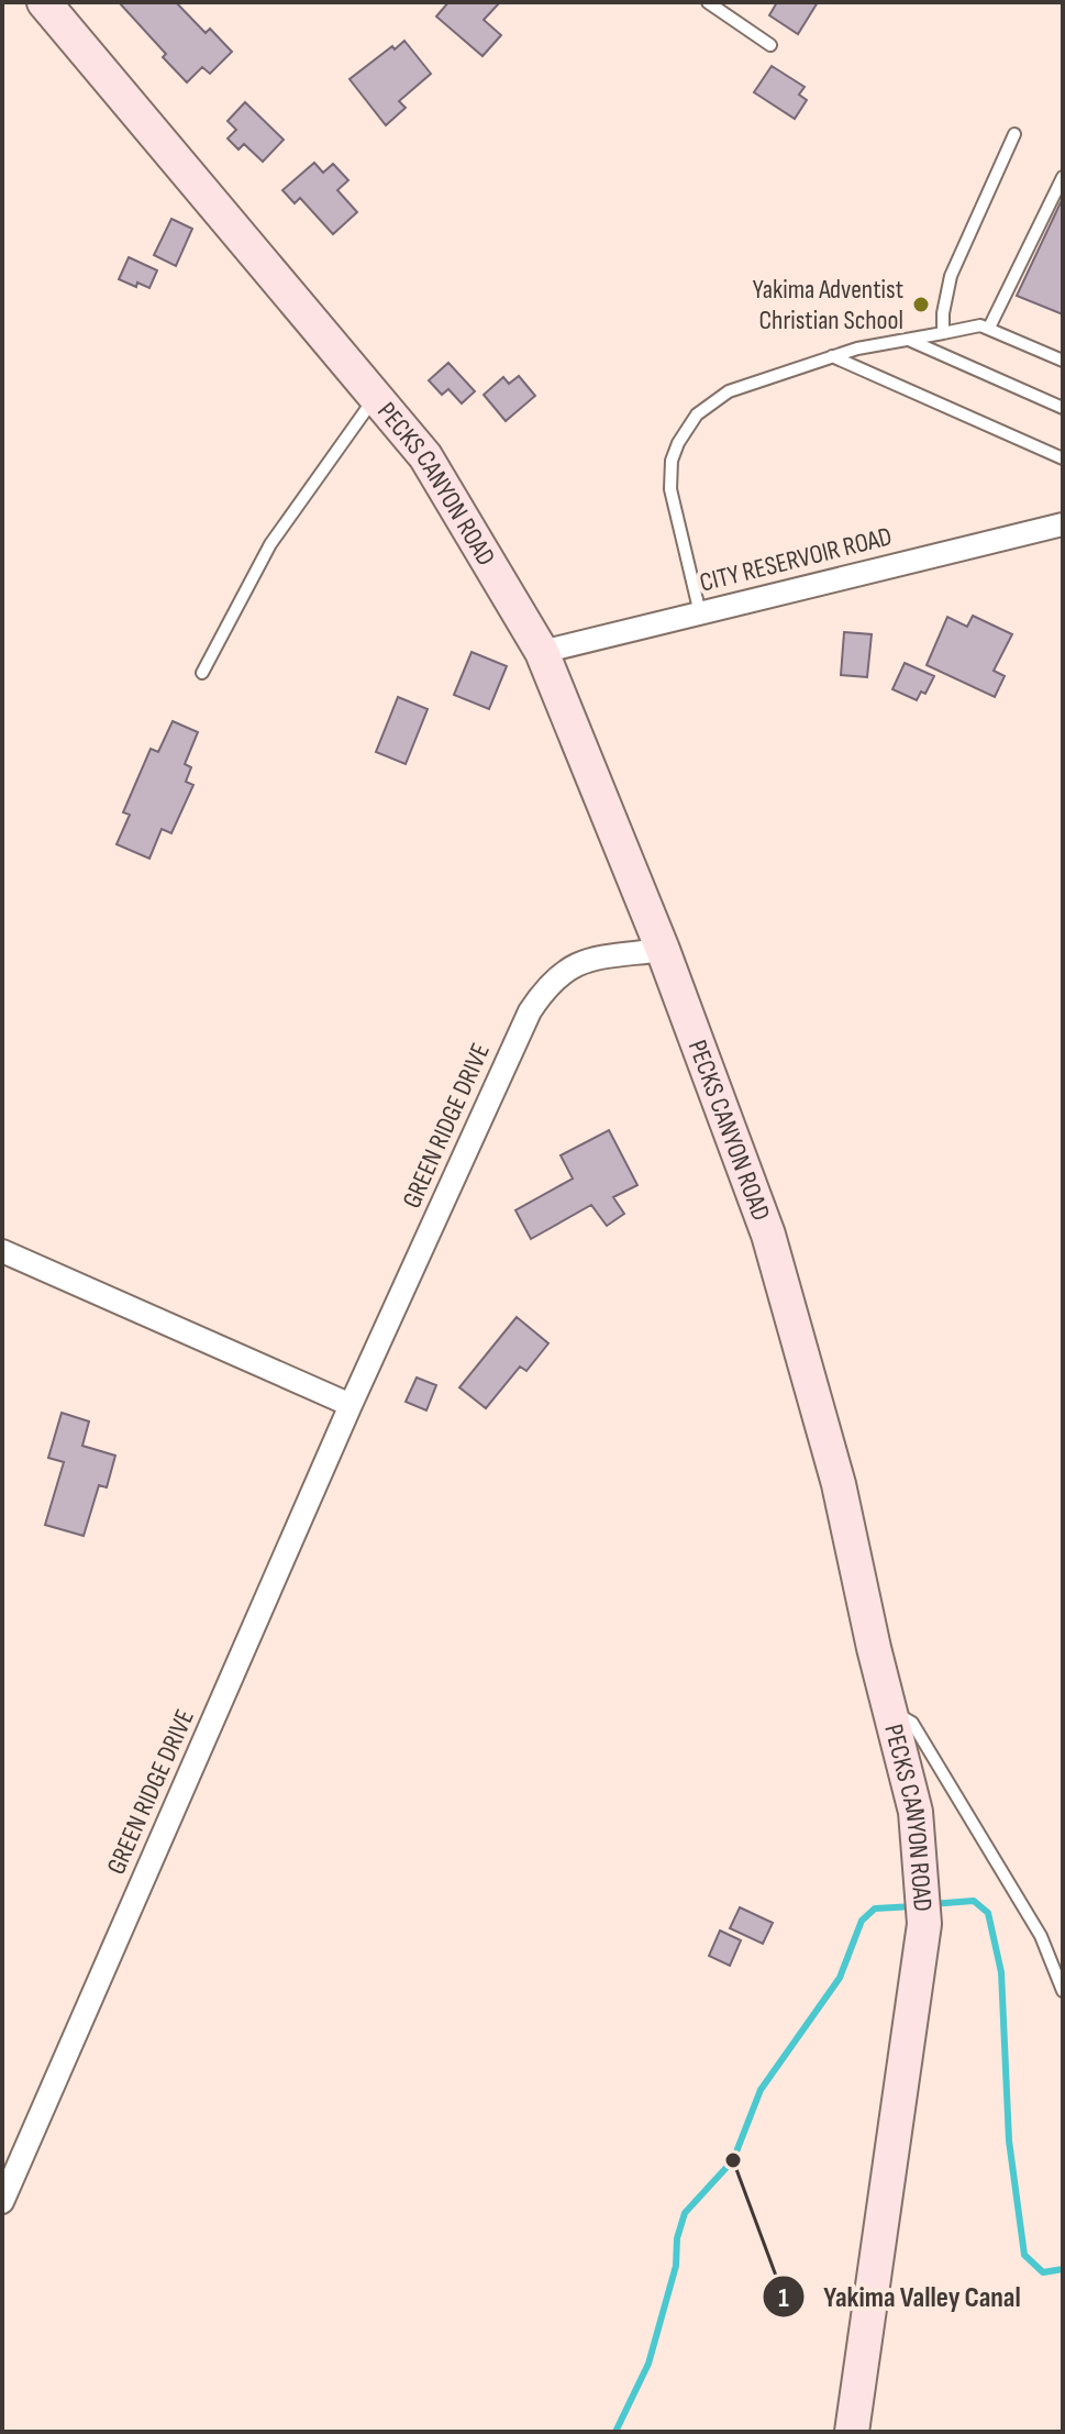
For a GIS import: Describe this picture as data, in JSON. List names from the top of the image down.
{
  "streets": {
    "street": ["PECKS CANYON ROAD", "CITY RESERVOIR ROAD", "GREEN RIDGE DRIVE"]
  },
  "crossings": [
    ["PECKS CANYON ROAD", "CITY RESERVOIR ROAD"],
    ["PECKS CANYON ROAD", "GREEN RIDGE DRIVE"]
  ],
  "places": ["Yakima Adventist Christian School", "Yakima Valley Canal"]
}
